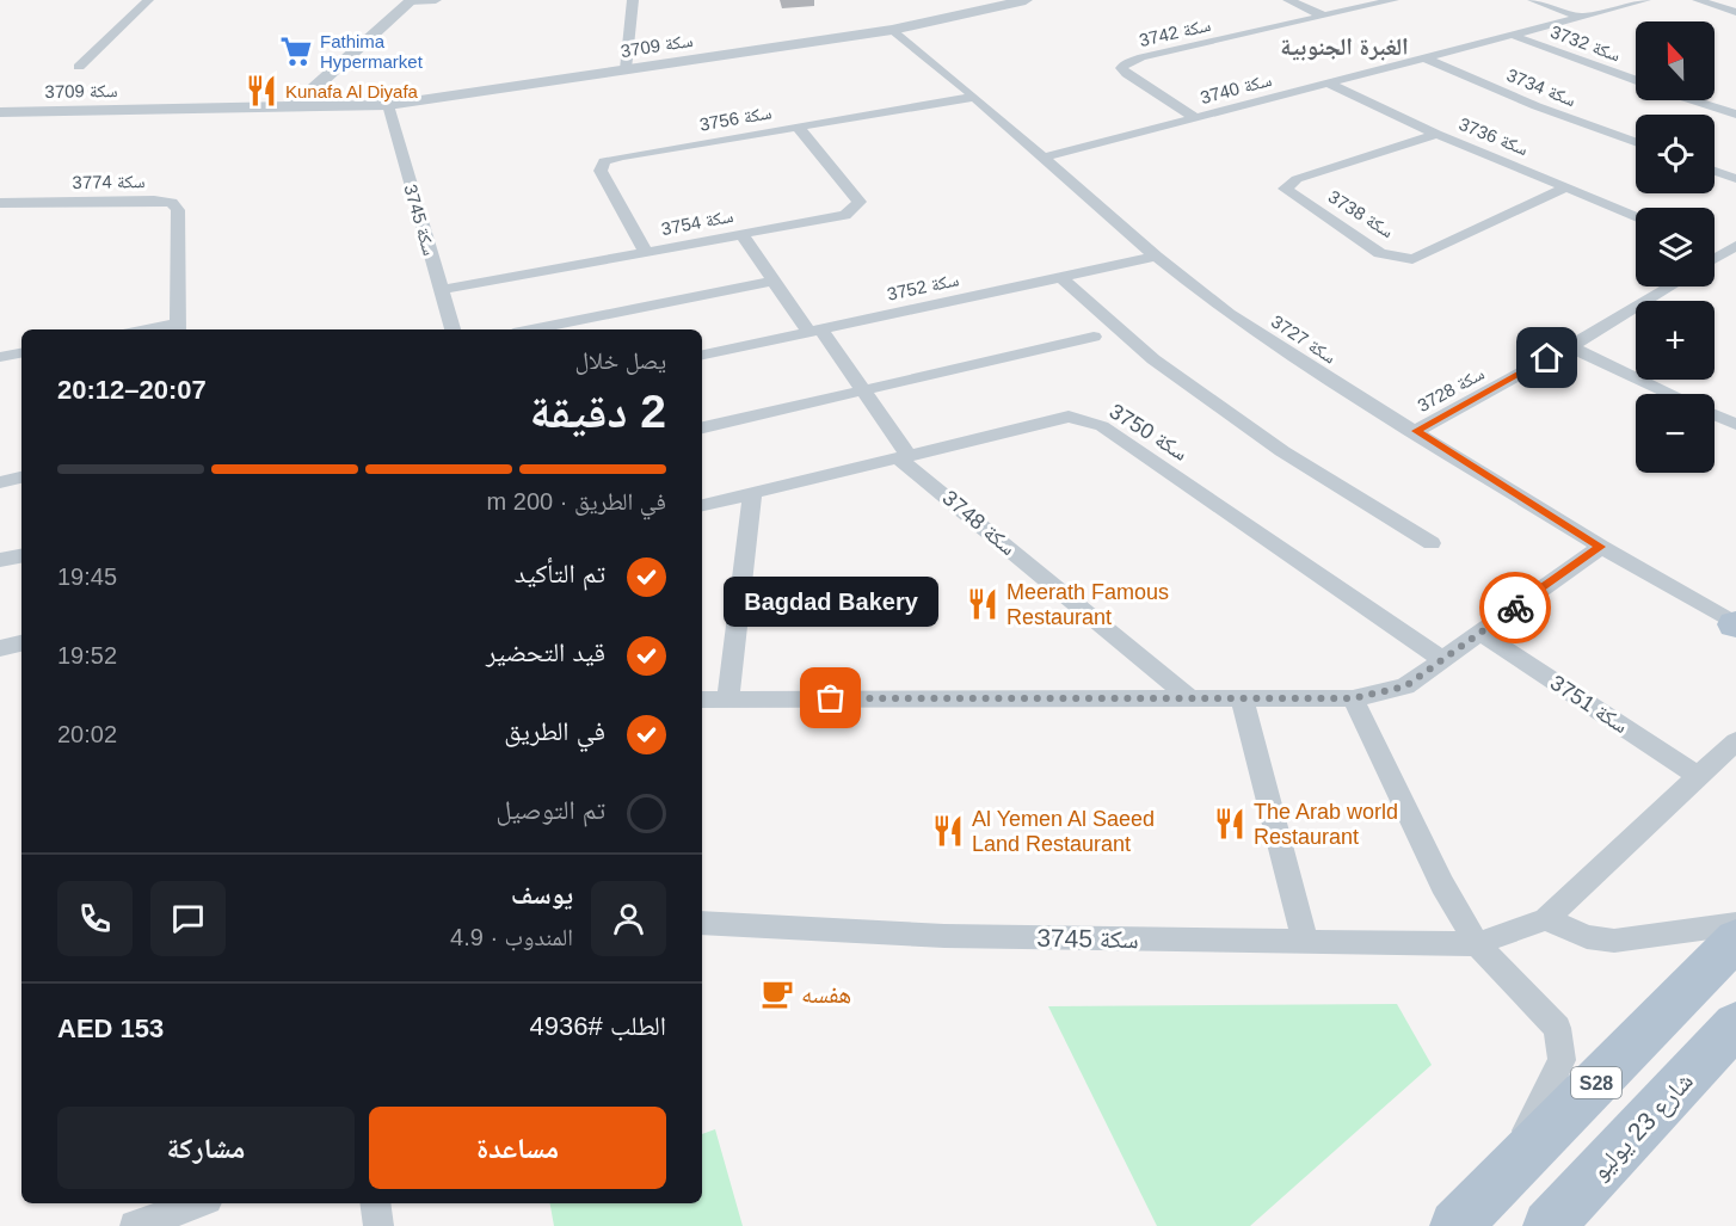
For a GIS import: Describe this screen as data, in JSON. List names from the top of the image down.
{
  "streets": {
    "main road": ["S28", "شارع 23 يوليو"],
    "street": [
      "سكة 3742",
      "سكة 3732",
      "سكة 3709",
      "سكة 3734",
      "سكة 3740",
      "سكة 3756",
      "سكة 3736",
      "سكة 3774",
      "سكة 3738",
      "سكة 3745",
      "سكة 3754",
      "سكة 3752",
      "سكة 3727",
      "سكة 3728",
      "سكة 3750",
      "سكة 3748",
      "سكة 3751"
    ]
  },
  "crossings": [
    ["سكة 3742", "سكة 3740"],
    ["سكة 3732", "سكة 3740"],
    ["سكة 3709", "سكة 3745"],
    ["سكة 3709", "سكة 3727"],
    ["سكة 3734", "سكة 3740"],
    ["سكة 3740", "سكة 3736"],
    ["سكة 3740", "سكة 3727"],
    ["سكة 3756", "سكة 3754"],
    ["سكة 3756", "سكة 3727"],
    ["سكة 3736", "سكة 3738"],
    ["سكة 3745", "سكة 3754"],
    ["سكة 3754", "سكة 3748"],
    ["سكة 3752", "سكة 3727"],
    ["سكة 3752", "سكة 3748"],
    ["سكة 3727", "سكة 3728"],
    ["سكة 3750", "سكة 3748"]
  ],
  "districts": ["الغبرة الجنوبية"],
  "places": {
    "supermarket": ["Fathima Hypermarket"],
    "restaurant": [
      "Kunafa Al Diyafa",
      "Meerath Famous Restaurant",
      "The Arab world Restaurant",
      "Al Yemen Al Saeed Land Restaurant"
    ],
    "other": ["Bagdad Bakery"],
    "cafe": ["هفسه"]
  },
  "north": "top",
  "page": {
    "map_buttons": ["+", "−"],
    "heading": ["2 دقيقة", "يصل خلال", "20:07–20:12"],
    "panel": [
      "يوسف",
      "المندوب · 4.9",
      "الطلب #4936",
      "AED 153"
    ],
    "bar": "في الطريق · 200 m",
    "list": [
      ["تم التأكيد", "19:45"],
      ["قيد التحضير", "19:52"],
      ["في الطريق", "20:02"],
      "تم التوصيل"
    ],
    "bubble": "Bagdad Bakery",
    "buttons": ["مساعدة", "مشاركة"]
  }
}
